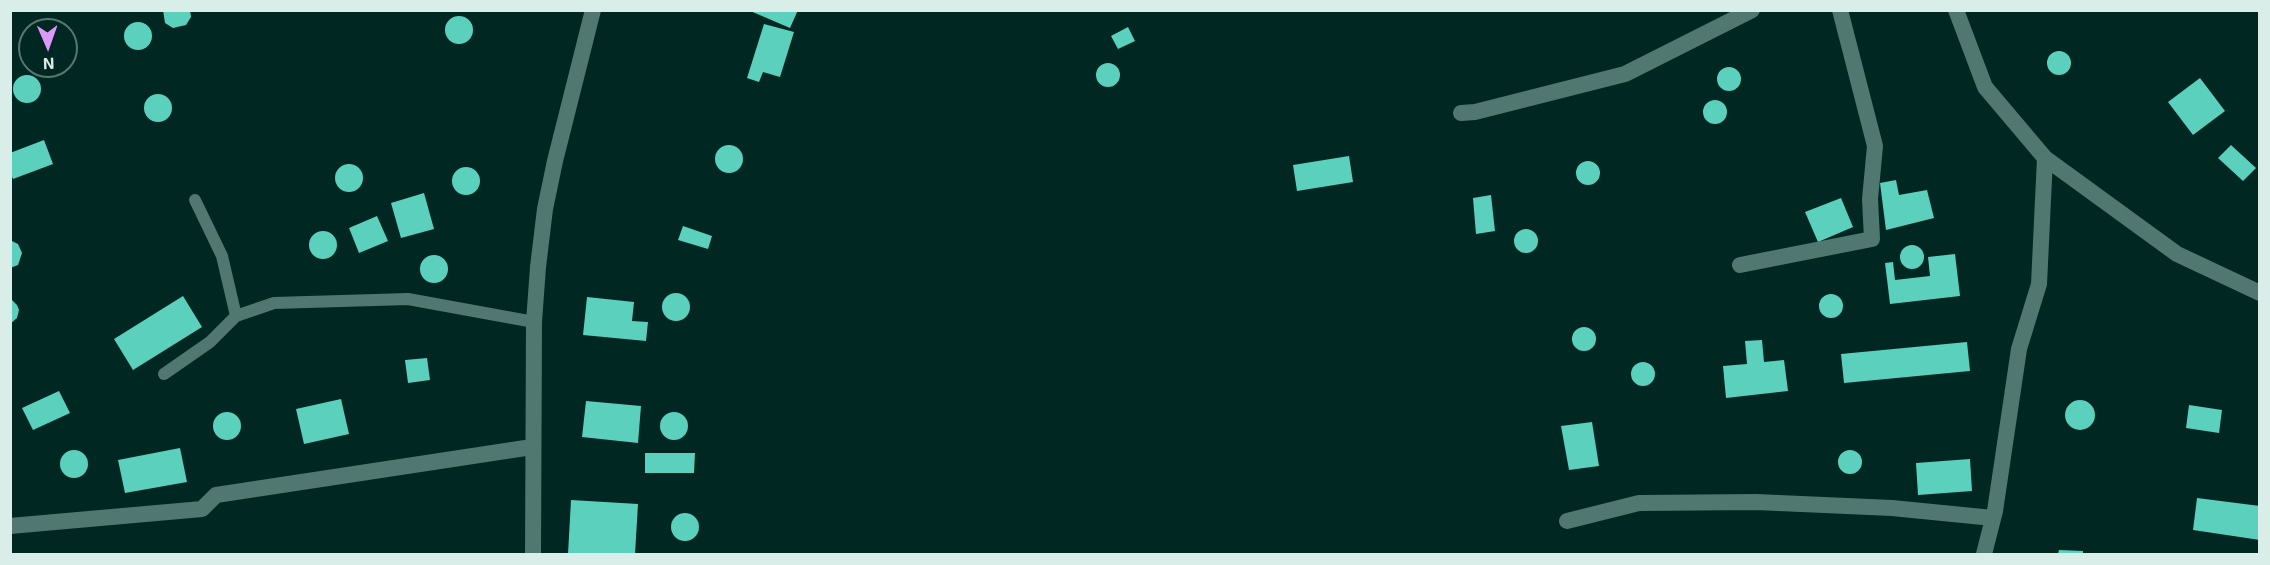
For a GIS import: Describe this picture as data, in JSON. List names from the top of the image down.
{
  "north": "bottom"
}
